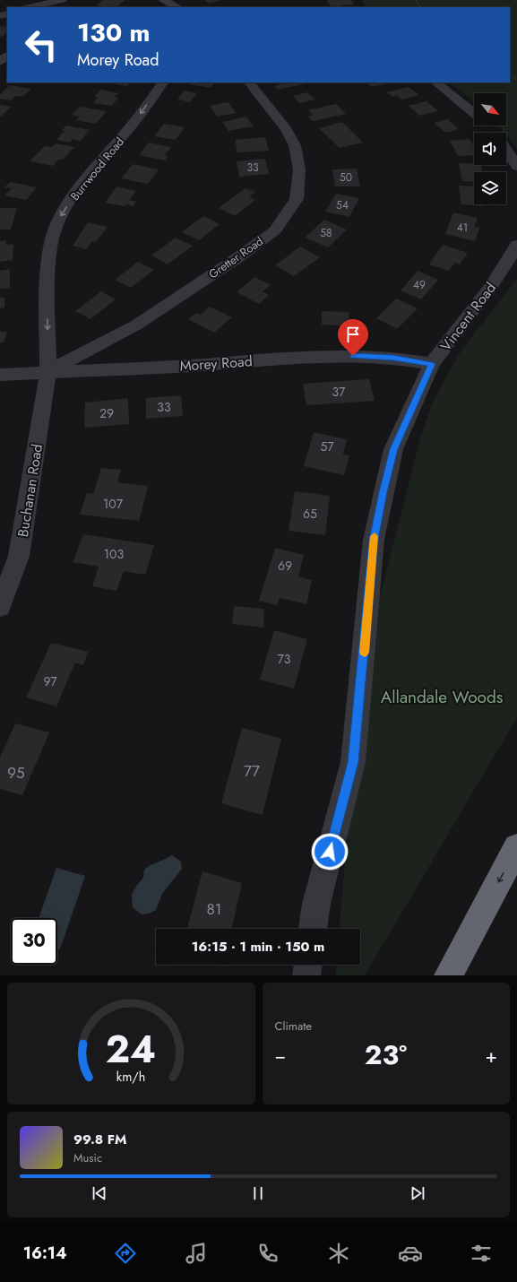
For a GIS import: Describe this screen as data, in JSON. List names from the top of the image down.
{
  "streets": {
    "street": [
      "Burrwood Road",
      "Gretter Road",
      "Vincent Road",
      "Morey Road",
      "Buchanan Road"
    ]
  },
  "crossings": [
    ["Burrwood Road", "Gretter Road"],
    ["Burrwood Road", "Morey Road"],
    ["Burrwood Road", "Buchanan Road"],
    ["Gretter Road", "Morey Road"],
    ["Gretter Road", "Buchanan Road"],
    ["Vincent Road", "Morey Road"],
    ["Morey Road", "Buchanan Road"]
  ],
  "one_way": ["Burrwood Road"],
  "parks": ["Allandale Woods"],
  "house_numbers": [
    "33",
    "50",
    "54",
    "41",
    "58",
    "49",
    "37",
    "33",
    "29",
    "57",
    "107",
    "65",
    "103",
    "69",
    "73",
    "97",
    "77",
    "95",
    "81"
  ],
  "north": "bottom right",
  "page": {
    "turn": ["130 m", "Morey Road"],
    "limit": "30",
    "trip": "16:15 · 1 min · 150 m",
    "tile": "Climate",
    "heat": ["−", "23°", "+"],
    "song": ["99.8 FM", "Music"],
    "tabs": "16:14",
    "gauge": ["24", "km/h"]
  }
}
